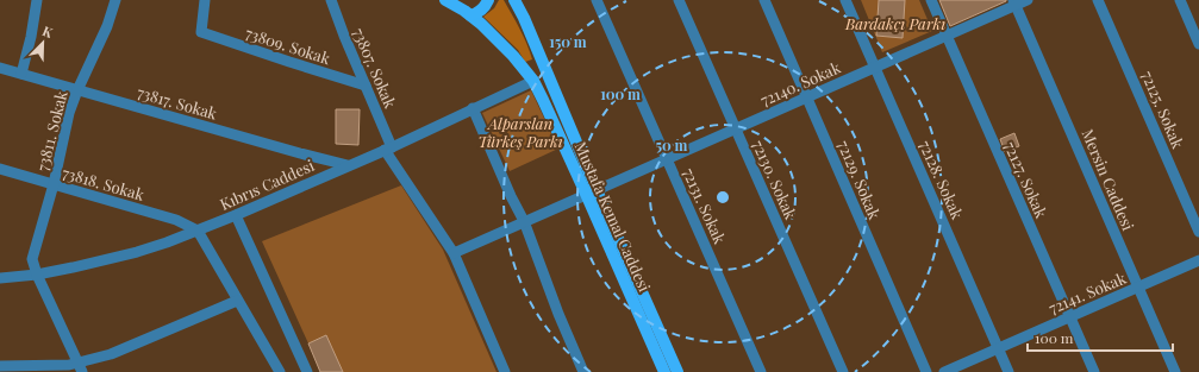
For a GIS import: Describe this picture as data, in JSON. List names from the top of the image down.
{
  "streets": {
    "main road": ["Mustafa Kemal Caddesi"],
    "street": [
      "73809. Sokak",
      "73807. Sokak",
      "72140. Sokak",
      "73817. Sokak",
      "72125. Sokak",
      "73811. Sokak",
      "72130. Sokak",
      "72129. Sokak",
      "72128. Sokak",
      "72127. Sokak",
      "Mersin Caddesi",
      "73818. Sokak",
      "Kıbrıs Caddesi",
      "72131. Sokak",
      "72141. Sokak"
    ]
  },
  "crossings": [
    ["73809. Sokak", "73807. Sokak"],
    ["73807. Sokak", "72140. Sokak"],
    ["73807. Sokak", "Kıbrıs Caddesi"],
    ["72140. Sokak", "72130. Sokak"],
    ["72140. Sokak", "72129. Sokak"],
    ["72140. Sokak", "72128. Sokak"],
    ["72140. Sokak", "72127. Sokak"],
    ["72140. Sokak", "Mersin Caddesi"],
    ["72140. Sokak", "72131. Sokak"],
    ["72140. Sokak", "Mustafa Kemal Caddesi"],
    ["73817. Sokak", "73811. Sokak"],
    ["73817. Sokak", "Kıbrıs Caddesi"],
    ["73811. Sokak", "73818. Sokak"],
    ["73811. Sokak", "Kıbrıs Caddesi"],
    ["72128. Sokak", "72141. Sokak"],
    ["72127. Sokak", "72141. Sokak"],
    ["Mersin Caddesi", "72141. Sokak"],
    ["73818. Sokak", "Kıbrıs Caddesi"],
    ["Kıbrıs Caddesi", "Mustafa Kemal Caddesi"]
  ],
  "parks": ["Bardakçı Parkı", "Alparslan Türkeş Parkı"],
  "scale_bar": "100 m",
  "north": "top right",
  "rings": ["150 m", "100 m", "50 m"]
}
